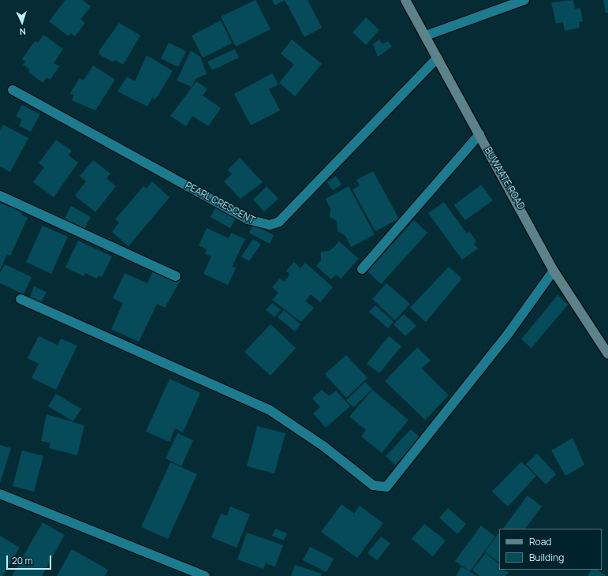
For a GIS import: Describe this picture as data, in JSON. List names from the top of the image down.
{
  "streets": {
    "street": ["BUWAATE ROAD", "PEARL CRESCENT"]
  },
  "crossings": [
    ["BUWAATE ROAD", "PEARL CRESCENT"]
  ],
  "legend": ["Road", "Building"],
  "scale_bar": "20 m",
  "north": "bottom"
}
